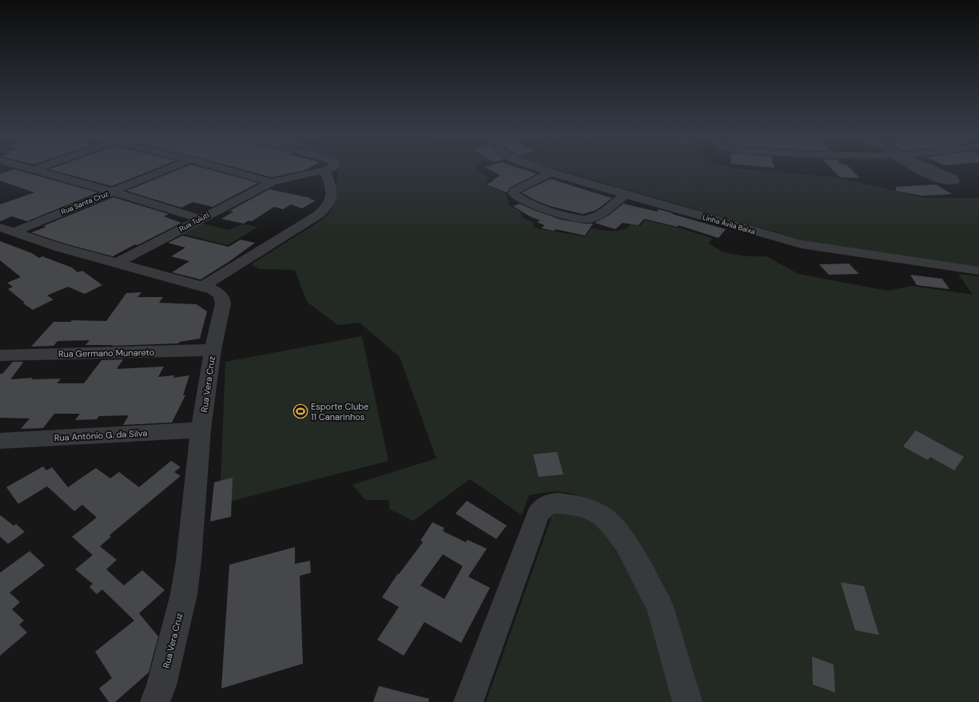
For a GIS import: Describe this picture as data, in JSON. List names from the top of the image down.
{
  "streets": {
    "street": [
      "Rua Santa Cruz",
      "Rua Tuiuti",
      "Linha Ávila Baixa",
      "Rua Germano Munareto",
      "Rua Vera Cruz",
      "Rua Antônio G. da Silva"
    ]
  },
  "crossings": [
    ["Rua Santa Cruz", "Rua Vera Cruz"],
    ["Rua Tuiuti", "Rua Vera Cruz"],
    ["Rua Germano Munareto", "Rua Vera Cruz"],
    ["Rua Vera Cruz", "Rua Antônio G. da Silva"]
  ],
  "places": {
    "sports": ["Esporte Clube 11 Canarinhos"]
  }
}
